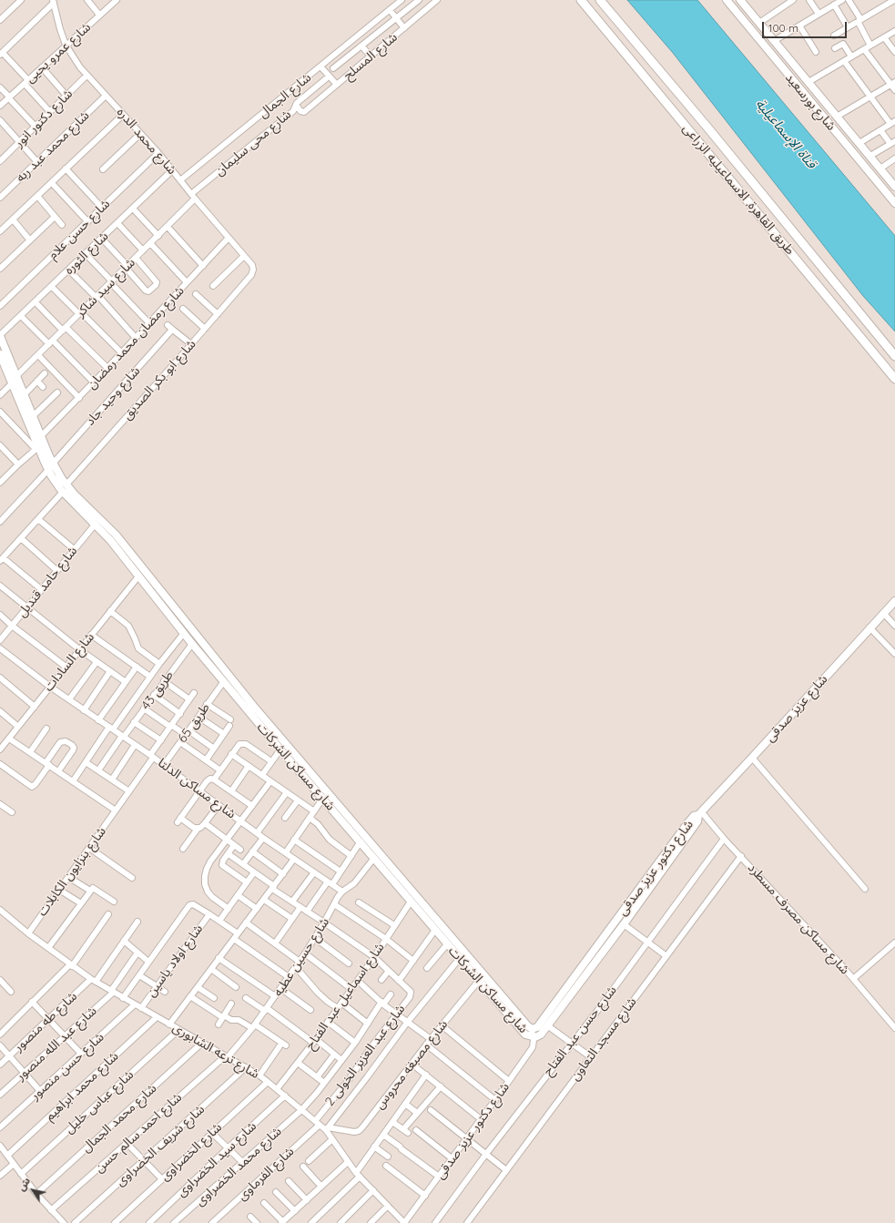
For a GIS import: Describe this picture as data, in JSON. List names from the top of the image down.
{
  "streets": {
    "main road": ["طريق القاهرة, الاسماعيليه الزراعى"],
    "street": [
      "شارع عمرو يحيى",
      "شارع المسلح",
      "شارع الجمال",
      "شارع بورسعيد",
      "شارع دكتور انور",
      "شارع محمد الدره",
      "شارع محى سليمان",
      "شارع محمد عبد ربه",
      "شارع حسن علام",
      "شارع الثوره",
      "شارع سيد شاكر",
      "شارع رمضان محمد رمضان",
      "شارع ابو بكر الصديق",
      "شارع وحيد جاد",
      "شارع حامد قنديل",
      "شارع السادات",
      "طريق 43",
      "شارع عزيز صدقى",
      "طريق 65",
      "شارع مساكن الشركات",
      "شارع مساكن الدلتا",
      "شارع دكتور عزيز صدقى",
      "شارع بنزايون الكابلات",
      "شارع مساكن مصرف مسطرد",
      "شارع حسين عطيه",
      "شارع اولاد ياسين",
      "شارع اسماعيل عبد الفتاح",
      "شارع طه منصور",
      "شارع حسن عبد الفتاح",
      "شارع مسجد التعاون",
      "شارع عبد الله منصور",
      "شارع ترعه الشابورى",
      "شارع عبد العزيز الخولى 2",
      "شارع مصبغه محروس",
      "شارع حسن منصور",
      "شارع محمد ابراهيم",
      "شارع عباس خليل",
      "شارع محمد الجمال",
      "شارع احمد سالم حسن",
      "شارع شريف الخضراوى",
      "شارع الخضراوى",
      "شارع سيد الخضراوى",
      "شارع محمد الخضراوى",
      "شارع الفرماوى"
    ]
  },
  "crossings": [
    ["شارع عمرو يحيى", "شارع محمد الدره"],
    ["شارع المسلح", "شارع الجمال"],
    ["شارع المسلح", "شارع محى سليمان"],
    ["شارع الجمال", "شارع محمد الدره"],
    ["شارع دكتور انور", "شارع محمد الدره"],
    ["شارع محمد الدره", "شارع محى سليمان"],
    ["شارع محمد الدره", "شارع محمد عبد ربه"],
    ["شارع محمد الدره", "شارع حسن علام"],
    ["شارع محمد الدره", "شارع الثوره"],
    ["شارع محمد الدره", "شارع سيد شاكر"],
    ["شارع محمد الدره", "شارع رمضان محمد رمضان"],
    ["شارع محمد الدره", "شارع ابو بكر الصديق"],
    ["شارع محى سليمان", "شارع سيد شاكر"],
    ["شارع ابو بكر الصديق", "شارع مساكن الشركات"],
    ["شارع حامد قنديل", "شارع مساكن الشركات"],
    ["شارع السادات", "شارع مساكن الشركات"],
    ["شارع السادات", "شارع مساكن الدلتا"],
    ["طريق 43", "شارع مساكن الشركات"],
    ["طريق 43", "شارع مساكن الدلتا"],
    ["شارع عزيز صدقى", "شارع دكتور عزيز صدقى"],
    ["شارع عزيز صدقى", "شارع مساكن مصرف مسطرد"],
    ["طريق 65", "شارع مساكن الشركات"],
    ["طريق 65", "شارع مساكن الدلتا"],
    ["شارع مساكن الشركات", "شارع دكتور عزيز صدقى"],
    ["شارع مساكن الشركات", "شارع حسين عطيه"],
    ["شارع مساكن الشركات", "شارع اسماعيل عبد الفتاح"],
    ["شارع مساكن الشركات", "شارع مصبغه محروس"],
    ["شارع مساكن الدلتا", "شارع بنزايون الكابلات"],
    ["شارع مساكن الدلتا", "شارع حسين عطيه"],
    ["شارع دكتور عزيز صدقى", "شارع مساكن مصرف مسطرد"],
    ["شارع دكتور عزيز صدقى", "شارع ترعه الشابورى"],
    ["شارع بنزايون الكابلات", "شارع ترعه الشابورى"],
    ["شارع مساكن مصرف مسطرد", "شارع حسن عبد الفتاح"],
    ["شارع مساكن مصرف مسطرد", "شارع مسجد التعاون"],
    ["شارع حسين عطيه", "شارع ترعه الشابورى"],
    ["شارع حسين عطيه", "شارع احمد سالم حسن"],
    ["شارع اولاد ياسين", "شارع ترعه الشابورى"],
    ["شارع اسماعيل عبد الفتاح", "شارع ترعه الشابورى"],
    ["شارع طه منصور", "شارع ترعه الشابورى"],
    ["شارع عبد الله منصور", "شارع ترعه الشابورى"],
    ["شارع ترعه الشابورى", "شارع عبد العزيز الخولى 2"],
    ["شارع ترعه الشابورى", "شارع مصبغه محروس"],
    ["شارع ترعه الشابورى", "شارع حسن منصور"],
    ["شارع ترعه الشابورى", "شارع محمد ابراهيم"],
    ["شارع ترعه الشابورى", "شارع عباس خليل"],
    ["شارع ترعه الشابورى", "شارع محمد الجمال"],
    ["شارع ترعه الشابورى", "شارع احمد سالم حسن"],
    ["شارع ترعه الشابورى", "شارع شريف الخضراوى"],
    ["شارع ترعه الشابورى", "شارع الخضراوى"],
    ["شارع ترعه الشابورى", "شارع سيد الخضراوى"],
    ["شارع ترعه الشابورى", "شارع محمد الخضراوى"],
    ["شارع ترعه الشابورى", "شارع الفرماوى"],
    ["شارع عبد العزيز الخولى 2", "شارع الفرماوى"]
  ],
  "water": ["قناة الإسماعيلية"],
  "scale_bar": "100 m",
  "north": "top left"
}
